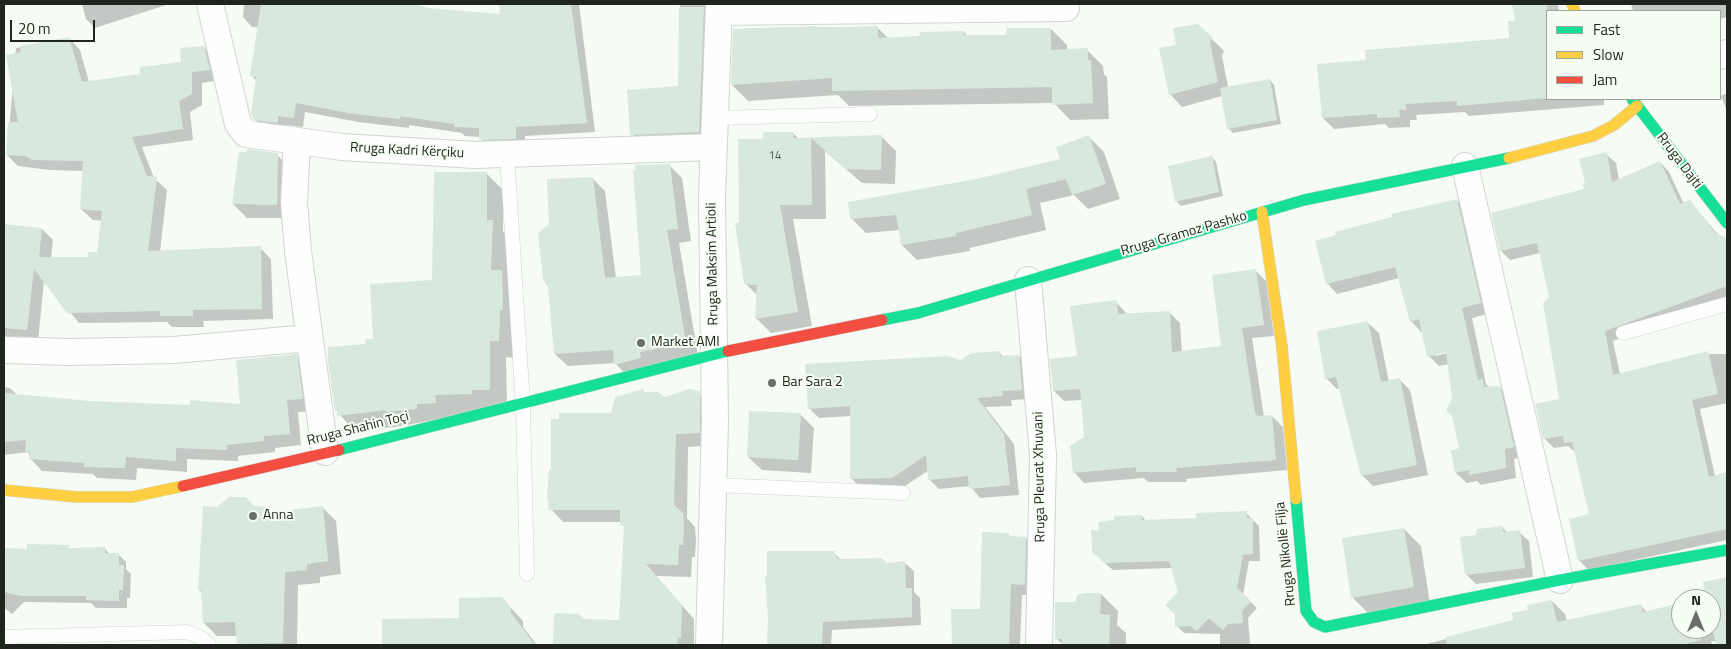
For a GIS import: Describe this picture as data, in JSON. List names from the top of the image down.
{
  "streets": {
    "street": [
      "Rruga Kadri Kërçiku",
      "Rruga Dajti",
      "Rruga Gramoz Pashko",
      "Rruga Maksim Artioli",
      "Rruga Shahin Toçi",
      "Rruga Pleurat Xhuvani",
      "Rruga Nikollë Filja"
    ]
  },
  "crossings": [
    ["Rruga Kadri Kërçiku", "Rruga Maksim Artioli"],
    ["Rruga Dajti", "Rruga Gramoz Pashko"],
    ["Rruga Gramoz Pashko", "Rruga Maksim Artioli"],
    ["Rruga Gramoz Pashko", "Rruga Shahin Toçi"],
    ["Rruga Gramoz Pashko", "Rruga Pleurat Xhuvani"],
    ["Rruga Gramoz Pashko", "Rruga Nikollë Filja"],
    ["Rruga Maksim Artioli", "Rruga Shahin Toçi"]
  ],
  "places": ["Market AMI", "Bar Sara 2", "Anna"],
  "house_numbers": ["14"],
  "legend": ["Fast", "Slow", "Jam"],
  "scale_bar": "20 m",
  "north": "top"
}
